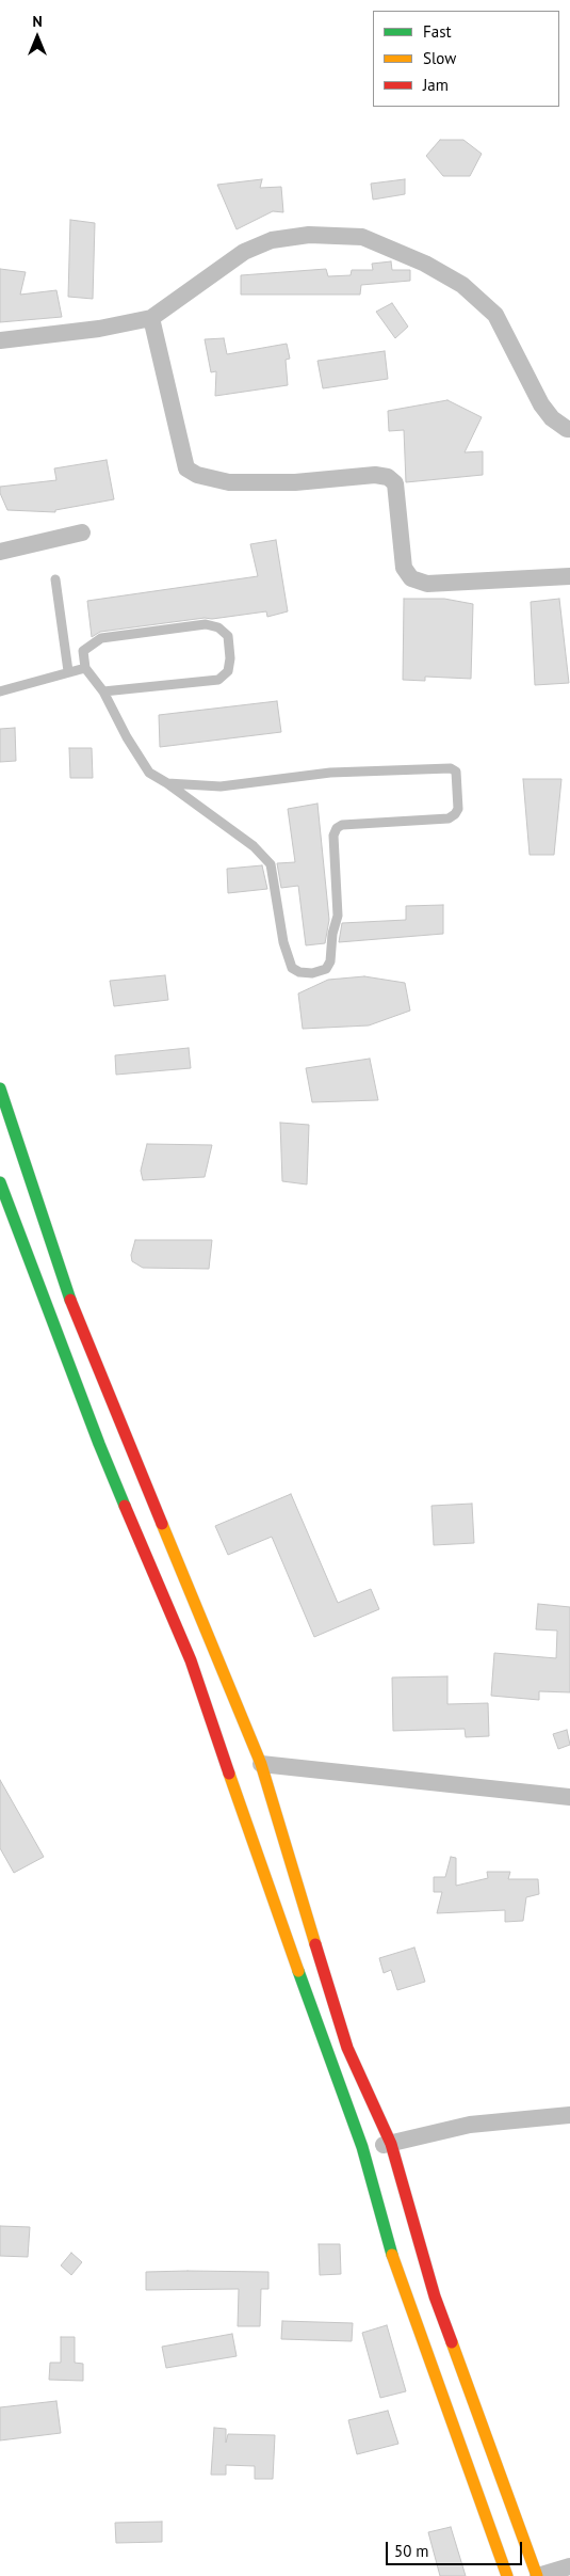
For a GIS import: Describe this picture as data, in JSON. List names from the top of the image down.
{
  "legend": ["Fast", "Slow", "Jam"],
  "scale_bar": "50 m",
  "north": "top"
}
